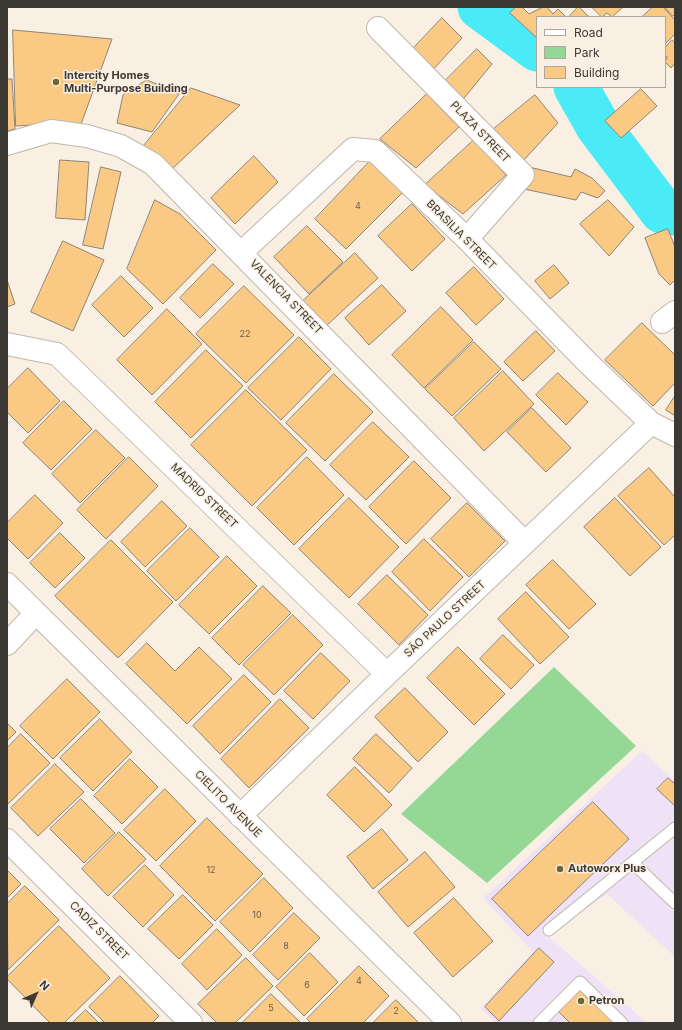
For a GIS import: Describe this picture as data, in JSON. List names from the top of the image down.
{
  "streets": {
    "street": [
      "PLAZA STREET",
      "BRASILIA STREET",
      "VALENCIA STREET",
      "MADRID STREET",
      "SÃO PAULO STREET",
      "CIELITO AVENUE",
      "CADIZ STREET"
    ]
  },
  "crossings": [
    ["PLAZA STREET", "BRASILIA STREET"],
    ["BRASILIA STREET", "VALENCIA STREET"],
    ["BRASILIA STREET", "SÃO PAULO STREET"],
    ["VALENCIA STREET", "SÃO PAULO STREET"],
    ["MADRID STREET", "SÃO PAULO STREET"],
    ["SÃO PAULO STREET", "CIELITO AVENUE"]
  ],
  "places": ["Intercity Homes Multi-Purpose Building", "Autoworx Plus", "Petron"],
  "house_numbers": [
    "4",
    "22",
    "12",
    "10",
    "8",
    "4",
    "6",
    "5",
    "2"
  ],
  "legend": ["Road", "Park", "Building"],
  "north": "top right"
}
